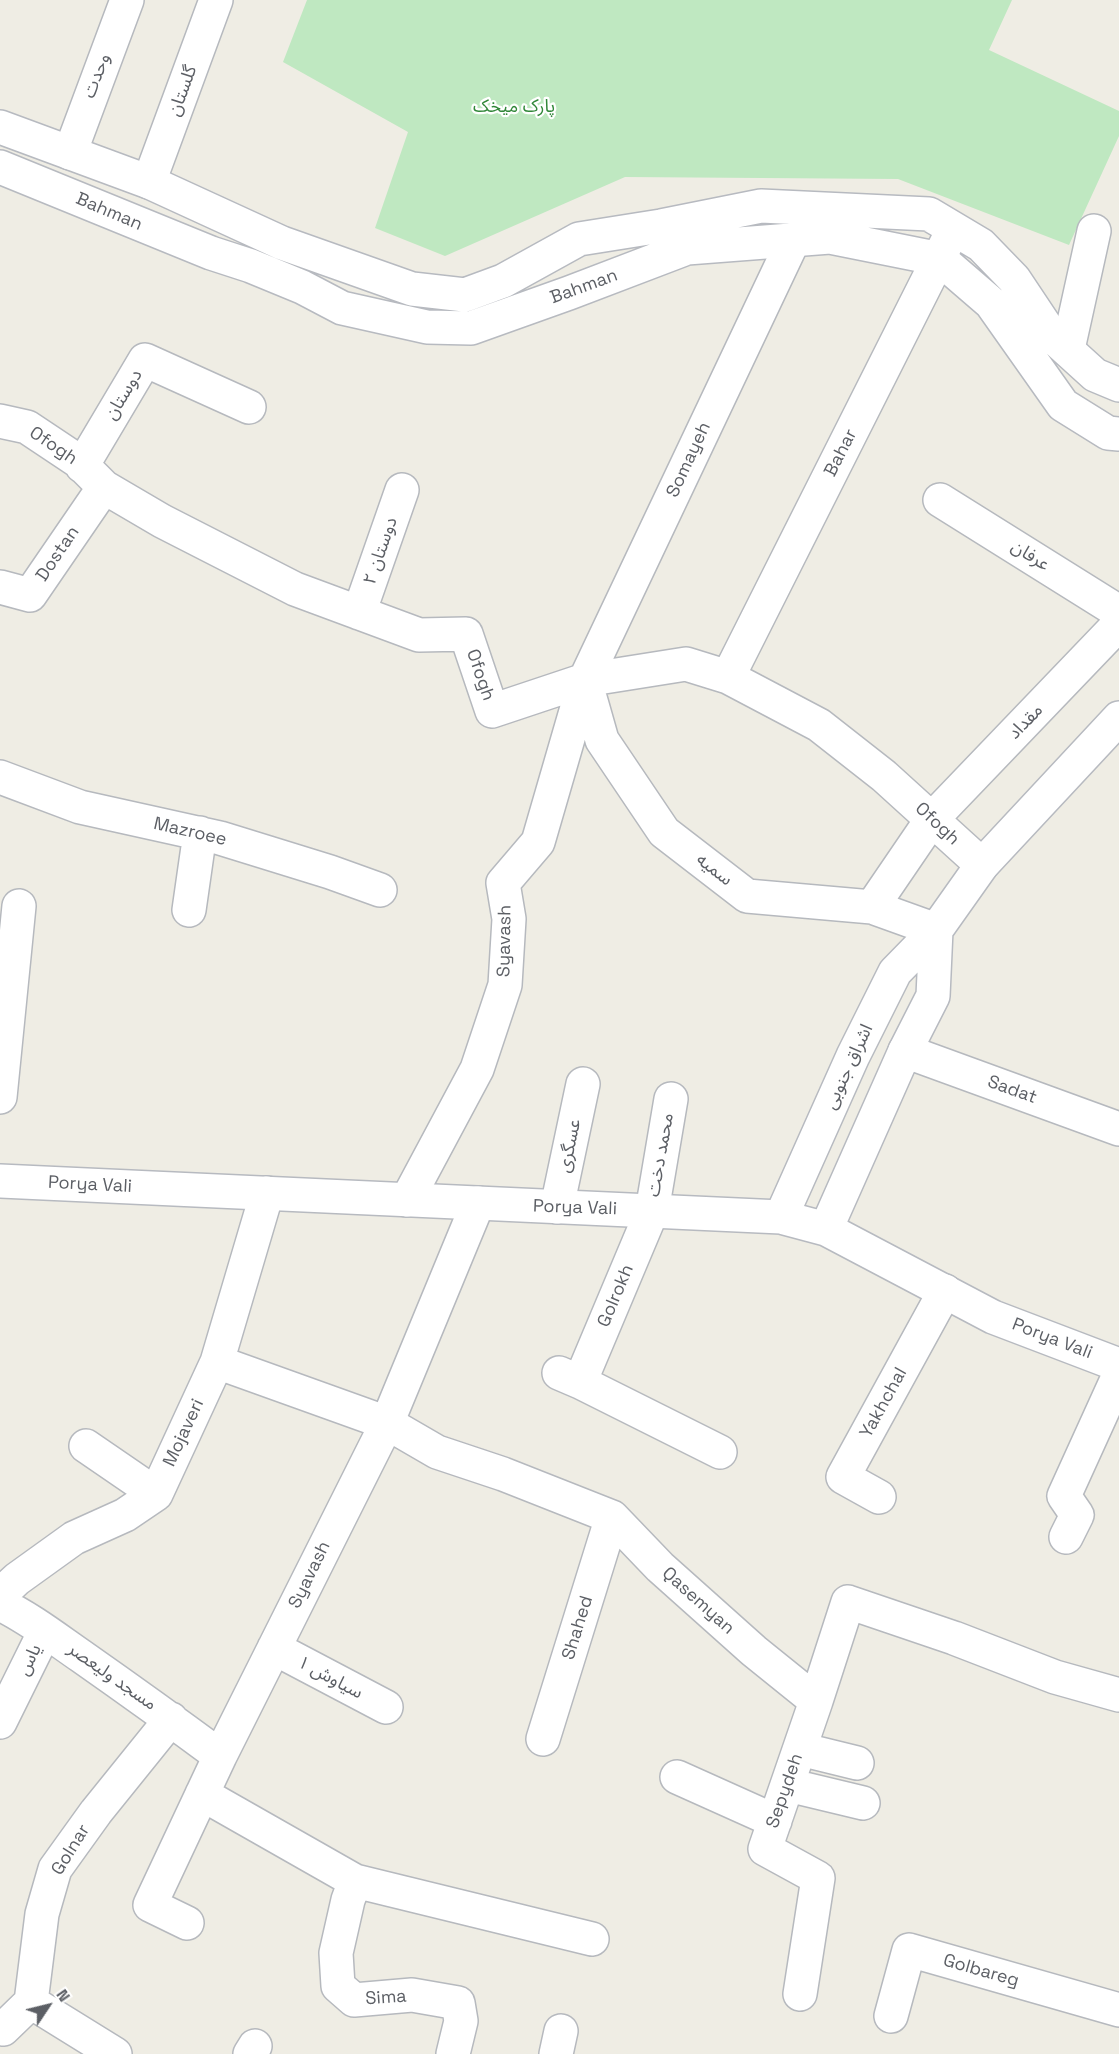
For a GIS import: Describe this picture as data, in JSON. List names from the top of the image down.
{
  "streets": {
    "street": [
      "وحدت",
      "گلستان",
      "Bahman",
      "دوستان",
      "Ofogh",
      "Bahar",
      "Somayeh",
      "دوستان ۲",
      "Dostan",
      "عرفان",
      "مقداد",
      "Mazroee",
      "سمیه",
      "Syavash",
      "اشراق جنوبی",
      "Sadat",
      "عسگری",
      "محمد دخت",
      "Porya Vali",
      "Golrokh",
      "Yakhchal",
      "Mojaveri",
      "Qasemyan",
      "Shahed",
      "یاس",
      "مسجد ولیعصر",
      "سیاوش ۱",
      "Sepydeh",
      "Golnar",
      "Golbareg",
      "Sima"
    ]
  },
  "crossings": [
    ["Bahman", "Bahar"],
    ["Bahman", "Somayeh"],
    ["دوستان", "Ofogh"],
    ["دوستان", "Dostan"],
    ["Ofogh", "Bahar"],
    ["Ofogh", "Somayeh"],
    ["Ofogh", "دوستان ۲"],
    ["Ofogh", "Dostan"],
    ["Ofogh", "مقداد"],
    ["Ofogh", "سمیه"],
    ["Ofogh", "Syavash"],
    ["Ofogh", "اشراق جنوبی"],
    ["Somayeh", "سمیه"],
    ["Somayeh", "Syavash"],
    ["مقداد", "سمیه"],
    ["سمیه", "Syavash"],
    ["سمیه", "اشراق جنوبی"],
    ["Syavash", "Porya Vali"],
    ["Syavash", "Qasemyan"],
    ["Syavash", "مسجد ولیعصر"],
    ["Syavash", "سیاوش ۱"],
    ["اشراق جنوبی", "Porya Vali"],
    ["عسگری", "Porya Vali"],
    ["محمد دخت", "Porya Vali"],
    ["محمد دخت", "Golrokh"],
    ["Porya Vali", "Golrokh"],
    ["Porya Vali", "Yakhchal"],
    ["Porya Vali", "Mojaveri"],
    ["Mojaveri", "Qasemyan"],
    ["Qasemyan", "Shahed"],
    ["Qasemyan", "Sepydeh"],
    ["یاس", "مسجد ولیعصر"],
    ["مسجد ولیعصر", "Golnar"]
  ],
  "parks": ["پارک میخک"],
  "north": "top right"
}
